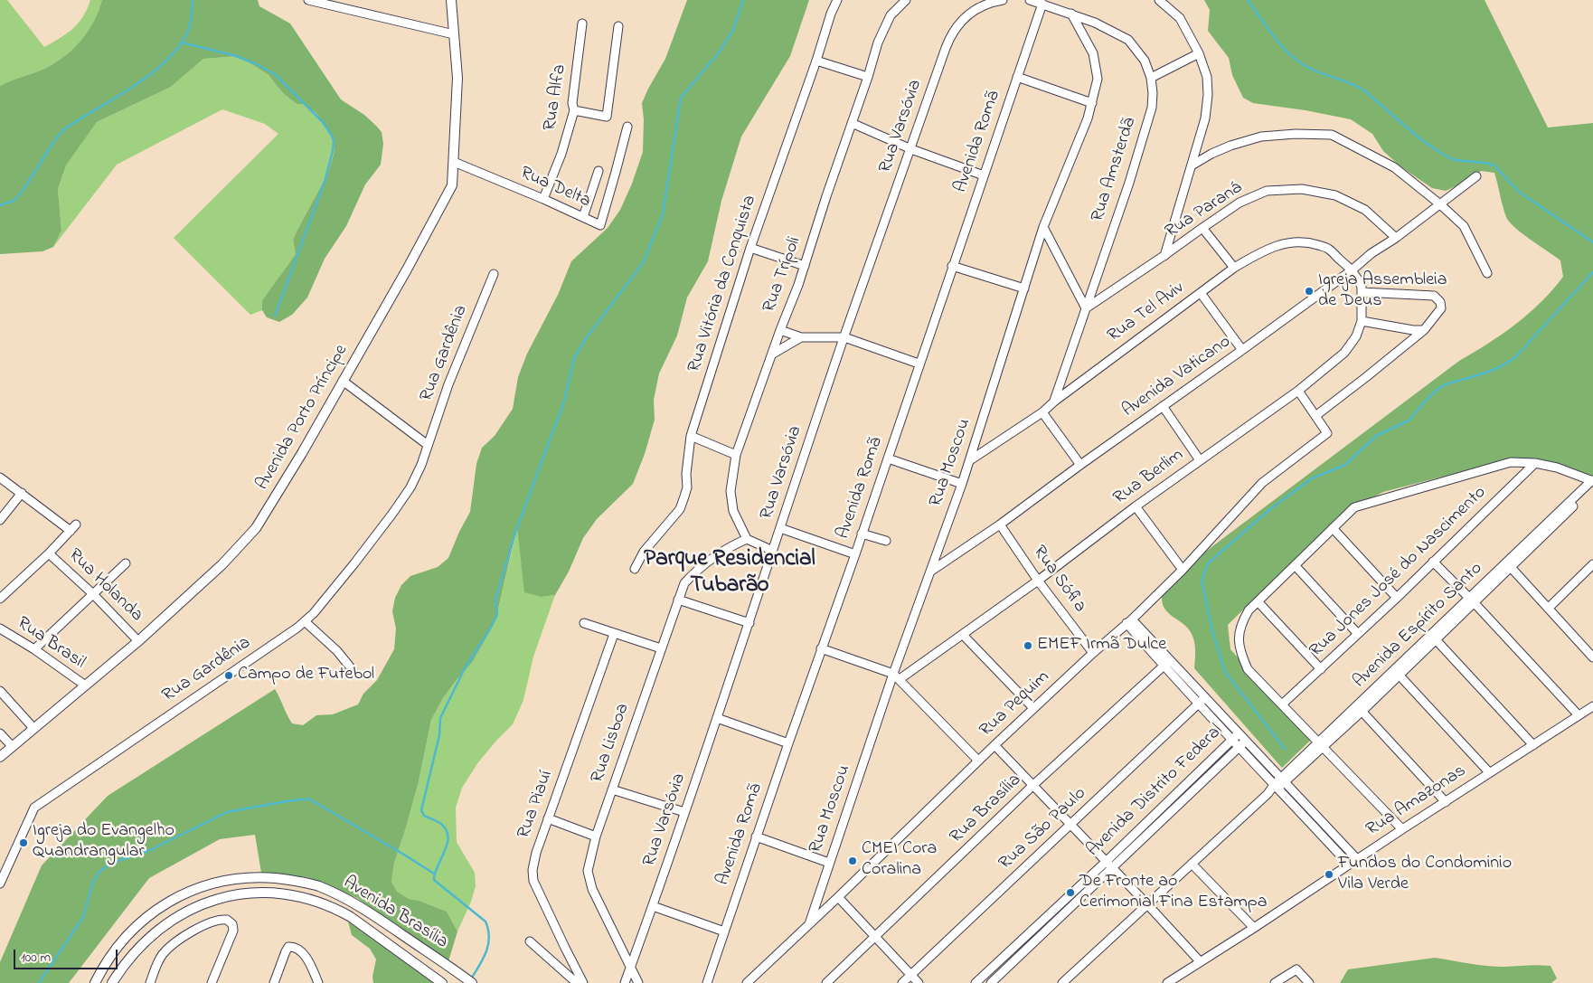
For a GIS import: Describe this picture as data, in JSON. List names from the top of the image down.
{
  "streets": {
    "street": [
      "Rua Alfa",
      "Rua Varsóvia",
      "Avenida Romã",
      "Rua Amsterdã",
      "Rua Delta",
      "Rua Paraná",
      "Rua Trípoli",
      "Rua Vitória da Conquista",
      "Rua Tel Aviv",
      "Rua Gardênia",
      "Avenida Vaticano",
      "Avenida Porto Príncipe",
      "Rua Moscou",
      "Rua Berlim",
      "Rua Jones José do Nascimento",
      "Rua Sófia",
      "Rua Holanda",
      "Avenida Espírito Santo",
      "Rua Brasil",
      "Rua Pequim",
      "Rua Lisboa",
      "Avenida Distrito Federal",
      "Rua Amazonas",
      "Rua Piauí",
      "Rua Brasília",
      "Rua São Paulo",
      "Avenida Brasília"
    ]
  },
  "crossings": [
    ["Rua Alfa", "Rua Delta"],
    ["Rua Varsóvia", "Rua Lisboa"],
    ["Avenida Romã", "Rua Amsterdã"],
    ["Rua Amsterdã", "Rua Paraná"],
    ["Rua Amsterdã", "Rua Tel Aviv"],
    ["Rua Amsterdã", "Rua Moscou"],
    ["Rua Delta", "Avenida Porto Príncipe"],
    ["Rua Paraná", "Avenida Vaticano"],
    ["Rua Trípoli", "Rua Lisboa"],
    ["Rua Tel Aviv", "Avenida Vaticano"],
    ["Rua Tel Aviv", "Rua Moscou"],
    ["Rua Tel Aviv", "Rua Berlim"],
    ["Avenida Vaticano", "Rua Moscou"],
    ["Avenida Vaticano", "Rua Berlim"],
    ["Avenida Vaticano", "Rua Sófia"],
    ["Avenida Porto Príncipe", "Rua Holanda"],
    ["Avenida Porto Príncipe", "Rua Brasil"],
    ["Rua Moscou", "Rua Berlim"],
    ["Rua Moscou", "Rua Pequim"],
    ["Rua Berlim", "Rua Sófia"],
    ["Rua Sófia", "Rua Pequim"]
  ],
  "districts": ["Parque Residencial Tubarão"],
  "places": [
    "Igreja Assembleia de Deus",
    "EMEF Irmã Dulce",
    "Campo de Futebol",
    "Igreja do Evangelho Quandrangular",
    "CMEI Cora Coralina",
    "Fundos do Condominio Vila Verde",
    "De Fronte ao Cerimonial Fina Estampa"
  ],
  "scale_bar": "100 m"
}
